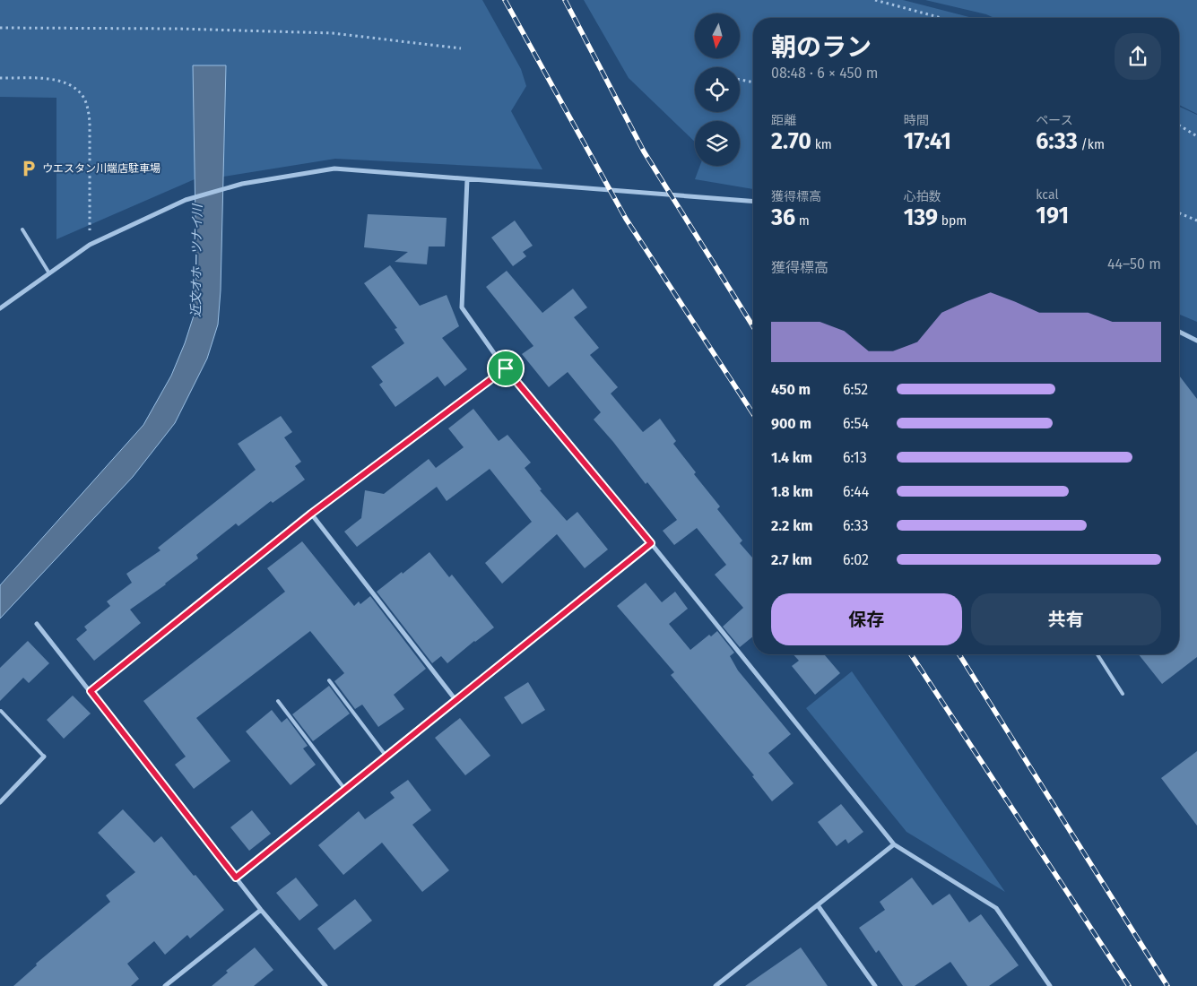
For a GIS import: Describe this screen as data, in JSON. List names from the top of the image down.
{
  "water": ["近文オホーツナイ川"],
  "places": {
    "parking": ["ウエスタン川端店駐車場"]
  },
  "north": "bottom",
  "page": {
    "heading": ["朝のラン", "08:48 · 6 × 450 m"],
    "stats": [
      ["距離", "2.70 km"],
      ["時間", "17:41"],
      ["ペース", "6:33 /km"],
      ["獲得標高", "36 m"],
      ["心拍数", "139 bpm"],
      ["kcal", "191"]
    ],
    "chart": ["獲得標高", "44–50 m"],
    "list": [
      {
        "name": "450 m",
        "note": "6:52"
      },
      {
        "name": "900 m",
        "note": "6:54"
      },
      {
        "name": "1.4 km",
        "note": "6:13"
      },
      {
        "name": "1.8 km",
        "note": "6:44"
      },
      {
        "name": "2.2 km",
        "note": "6:33"
      },
      {
        "name": "2.7 km",
        "note": "6:02"
      }
    ],
    "buttons": ["保存", "共有"]
  }
}
